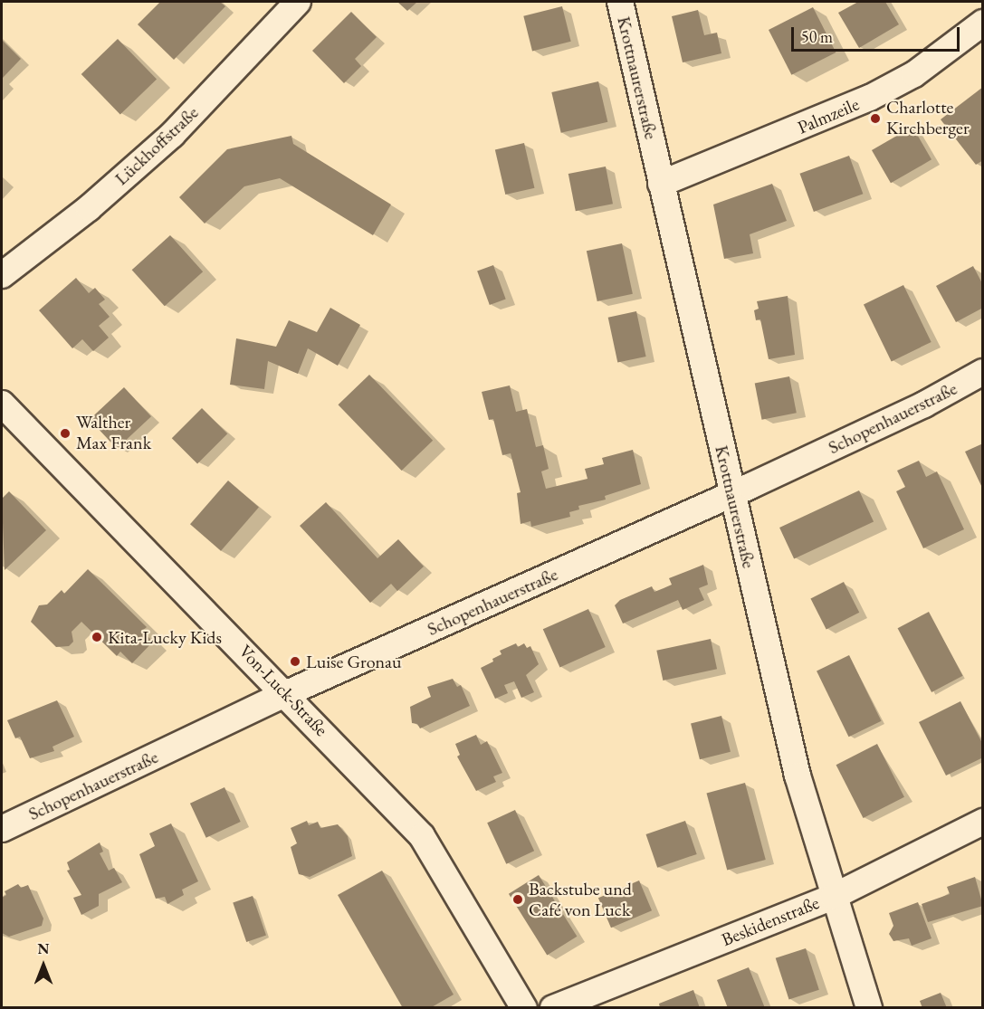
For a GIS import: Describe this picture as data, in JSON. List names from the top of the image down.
{
  "streets": {
    "street": [
      "Krottnaurerstraße",
      "Palmzeile",
      "Lückhoffstraße",
      "Schopenhauerstraße",
      "Von-Luck-Straße",
      "Beskidenstraße"
    ]
  },
  "crossings": [
    ["Krottnaurerstraße", "Palmzeile"],
    ["Krottnaurerstraße", "Schopenhauerstraße"],
    ["Krottnaurerstraße", "Beskidenstraße"],
    ["Schopenhauerstraße", "Von-Luck-Straße"]
  ],
  "places": [
    "Charlotte Kirchberger",
    "Walther Max Frank",
    "Kita-Lucky Kids",
    "Luise Gronau",
    "Backstube und Café von Luck"
  ],
  "scale_bar": "50 m",
  "north": "top"
}
